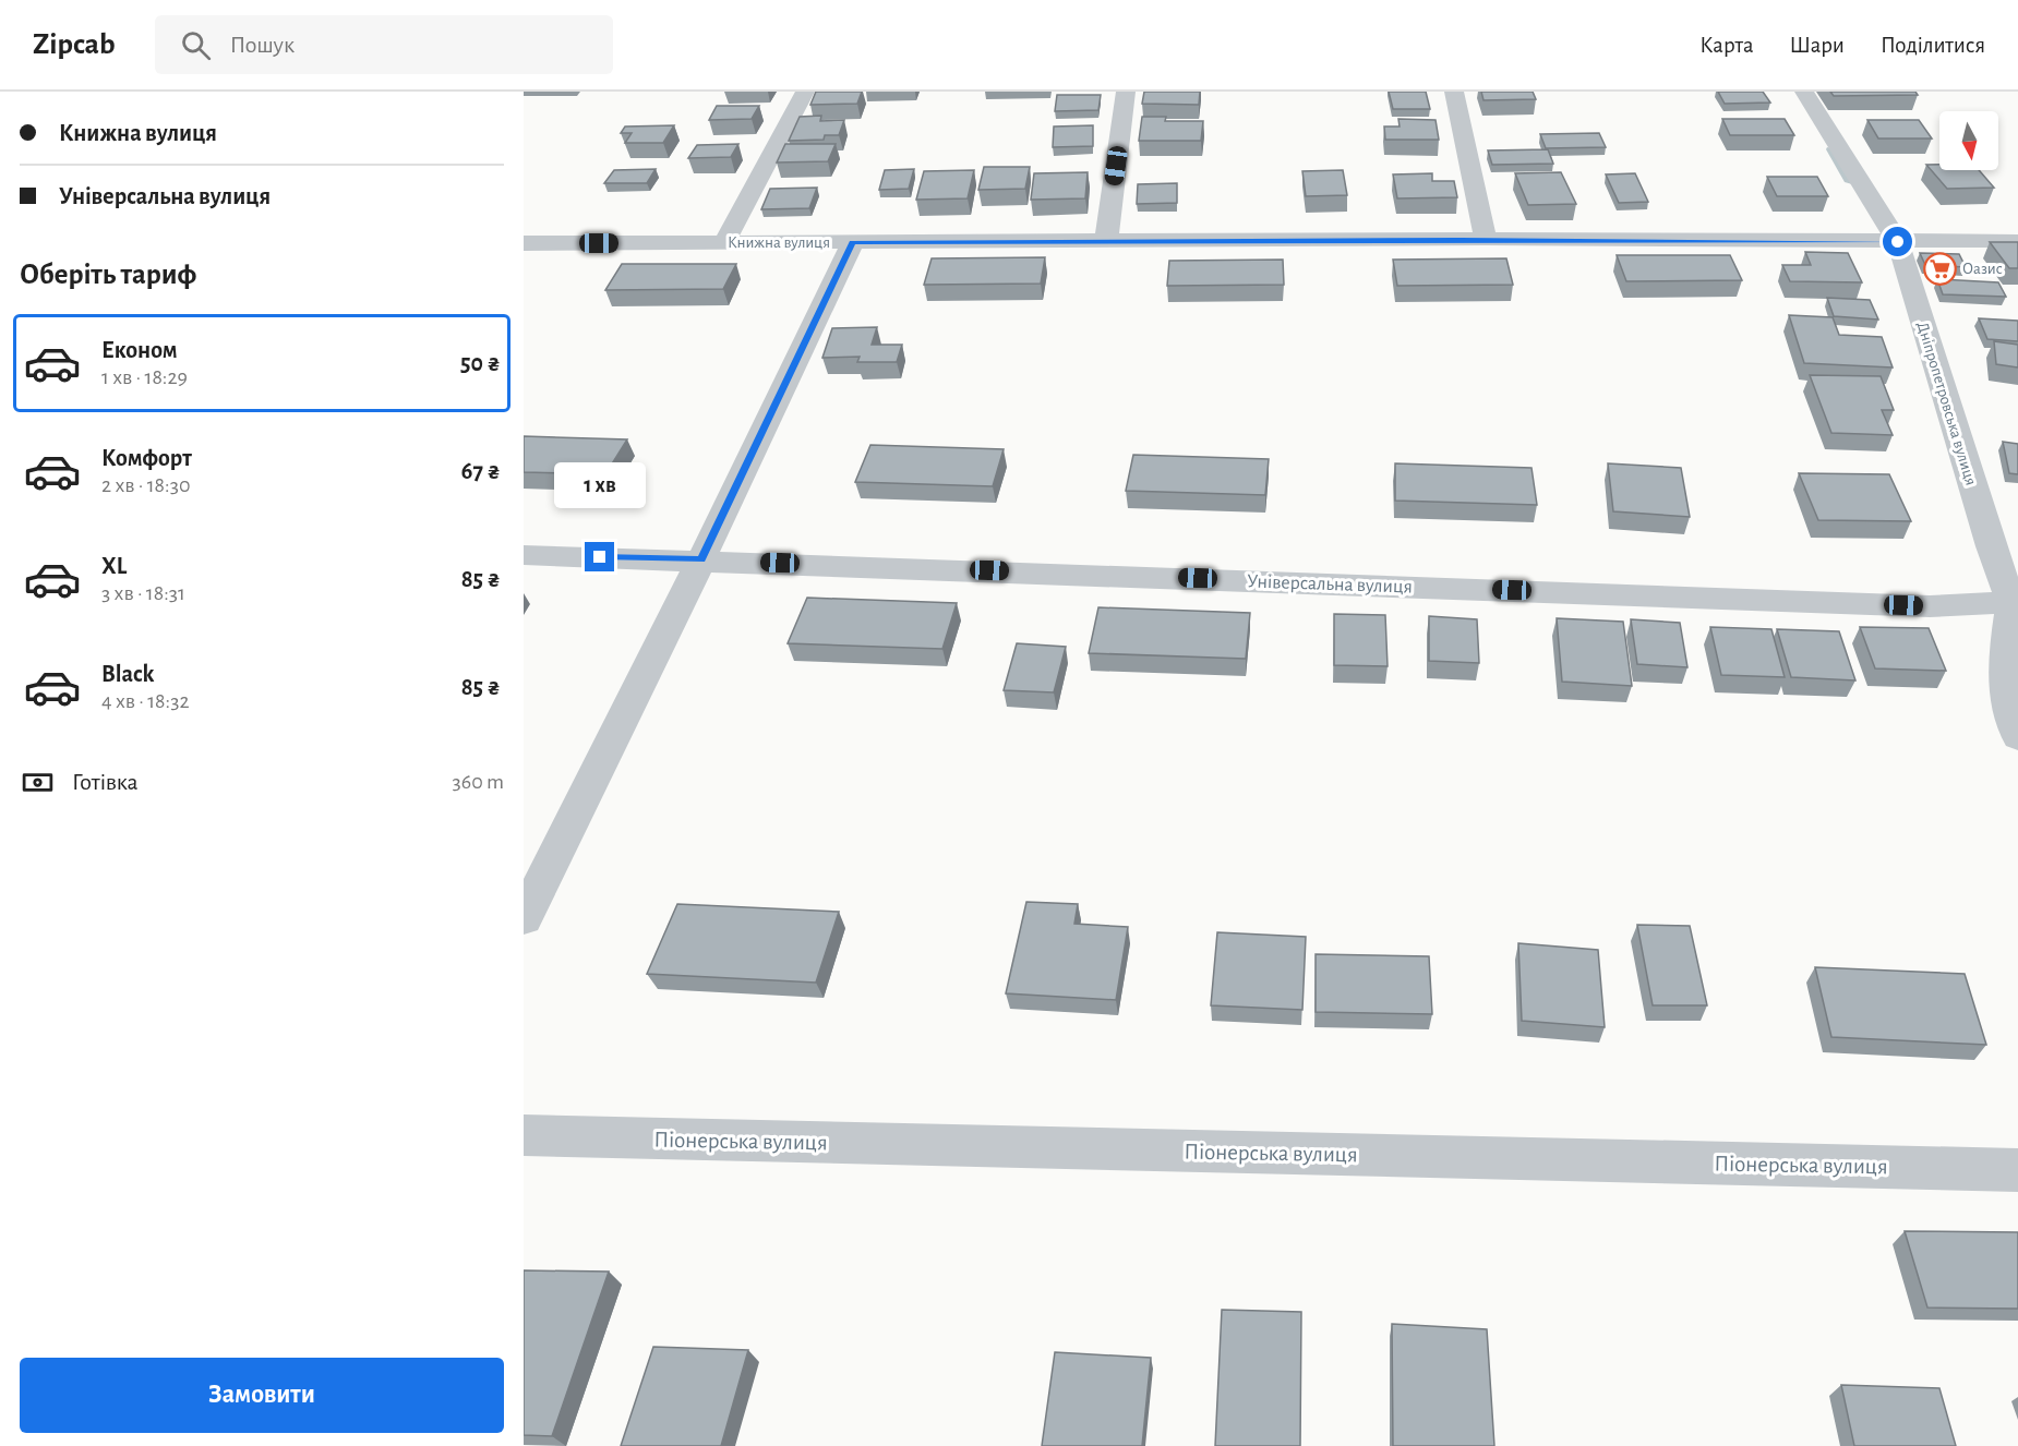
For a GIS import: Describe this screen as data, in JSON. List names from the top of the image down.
{
  "streets": {
    "street": [
      "Книжна вулиця",
      "Дніпропетровська вулиця",
      "Універсальна вулиця",
      "Піонерська вулиця"
    ]
  },
  "crossings": [
    ["Книжна вулиця", "Дніпропетровська вулиця"],
    ["Дніпропетровська вулиця", "Універсальна вулиця"]
  ],
  "places": {
    "supermarket": ["Оазис"]
  },
  "north": "bottom",
  "page": {
    "header": "Zipcab",
    "search": "Пошук",
    "nav": ["Карта", "Шари", "Поділитися"],
    "banner": ["Книжна вулиця", "Універсальна вулиця"],
    "heading": "Оберіть тариф",
    "list": [
      {
        "name": "Економ",
        "note": "1 хв · 18:29",
        "value": "50 ₴"
      },
      {
        "name": "Комфорт",
        "note": "2 хв · 18:30",
        "value": "67 ₴"
      },
      {
        "name": "XL",
        "note": "3 хв · 18:31",
        "value": "85 ₴"
      },
      {
        "name": "Black",
        "note": "4 хв · 18:32",
        "value": "85 ₴"
      }
    ],
    "bubble": "1 хв",
    "pay": ["Готівка", "360 m"],
    "buttons": "Замовити"
  }
}
